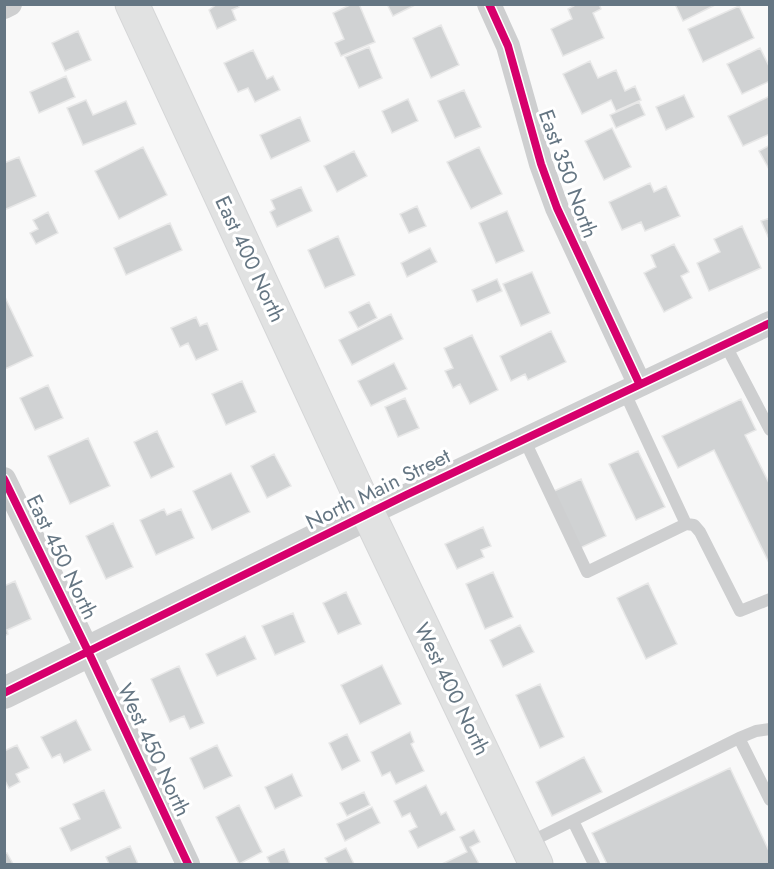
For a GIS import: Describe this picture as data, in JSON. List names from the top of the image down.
{
  "streets": {
    "main road": ["East 400 North", "West 400 North"],
    "street": [
      "East 350 North",
      "North Main Street",
      "East 450 North",
      "West 450 North"
    ]
  },
  "crossings": [
    ["East 350 North", "North Main Street"],
    ["East 400 North", "North Main Street"],
    ["East 400 North", "West 400 North"],
    ["North Main Street", "East 450 North"],
    ["North Main Street", "West 400 North"],
    ["North Main Street", "West 450 North"],
    ["East 450 North", "West 450 North"]
  ]
}
